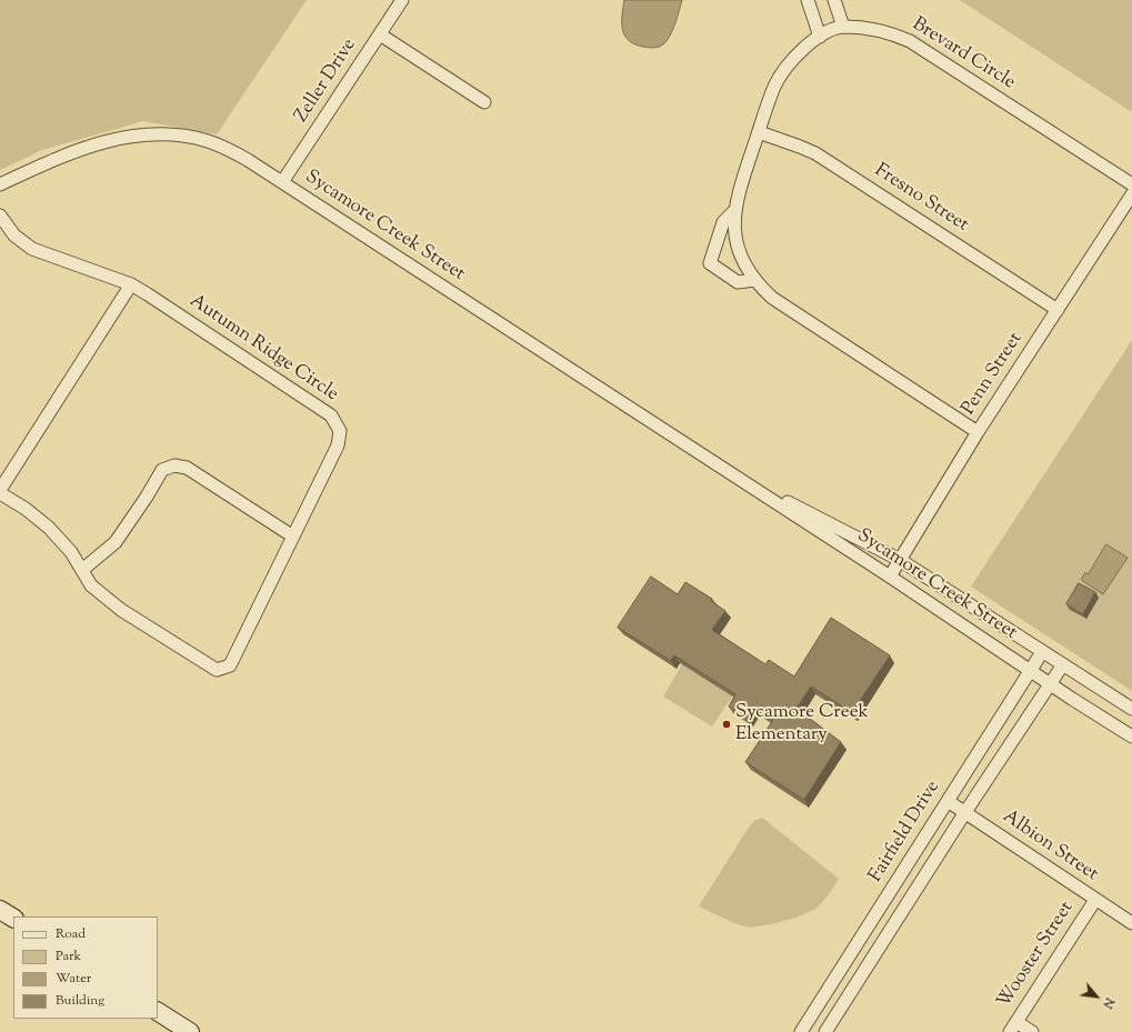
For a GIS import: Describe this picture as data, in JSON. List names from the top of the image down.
{
  "streets": {
    "street": [
      "Brevard Circle",
      "Zeller Drive",
      "Fresno Street",
      "Sycamore Creek Street",
      "Autumn Ridge Circle",
      "Penn Street",
      "Fairfield Drive",
      "Albion Street",
      "Wooster Street"
    ]
  },
  "crossings": [
    ["Brevard Circle", "Fresno Street"],
    ["Brevard Circle", "Penn Street"],
    ["Zeller Drive", "Sycamore Creek Street"],
    ["Fresno Street", "Penn Street"],
    ["Sycamore Creek Street", "Penn Street"],
    ["Sycamore Creek Street", "Fairfield Drive"],
    ["Fairfield Drive", "Albion Street"],
    ["Albion Street", "Wooster Street"]
  ],
  "places": ["Sycamore Creek Elementary"],
  "legend": [
    "Road",
    "Park",
    "Water",
    "Building"
  ],
  "north": "bottom right"
}
